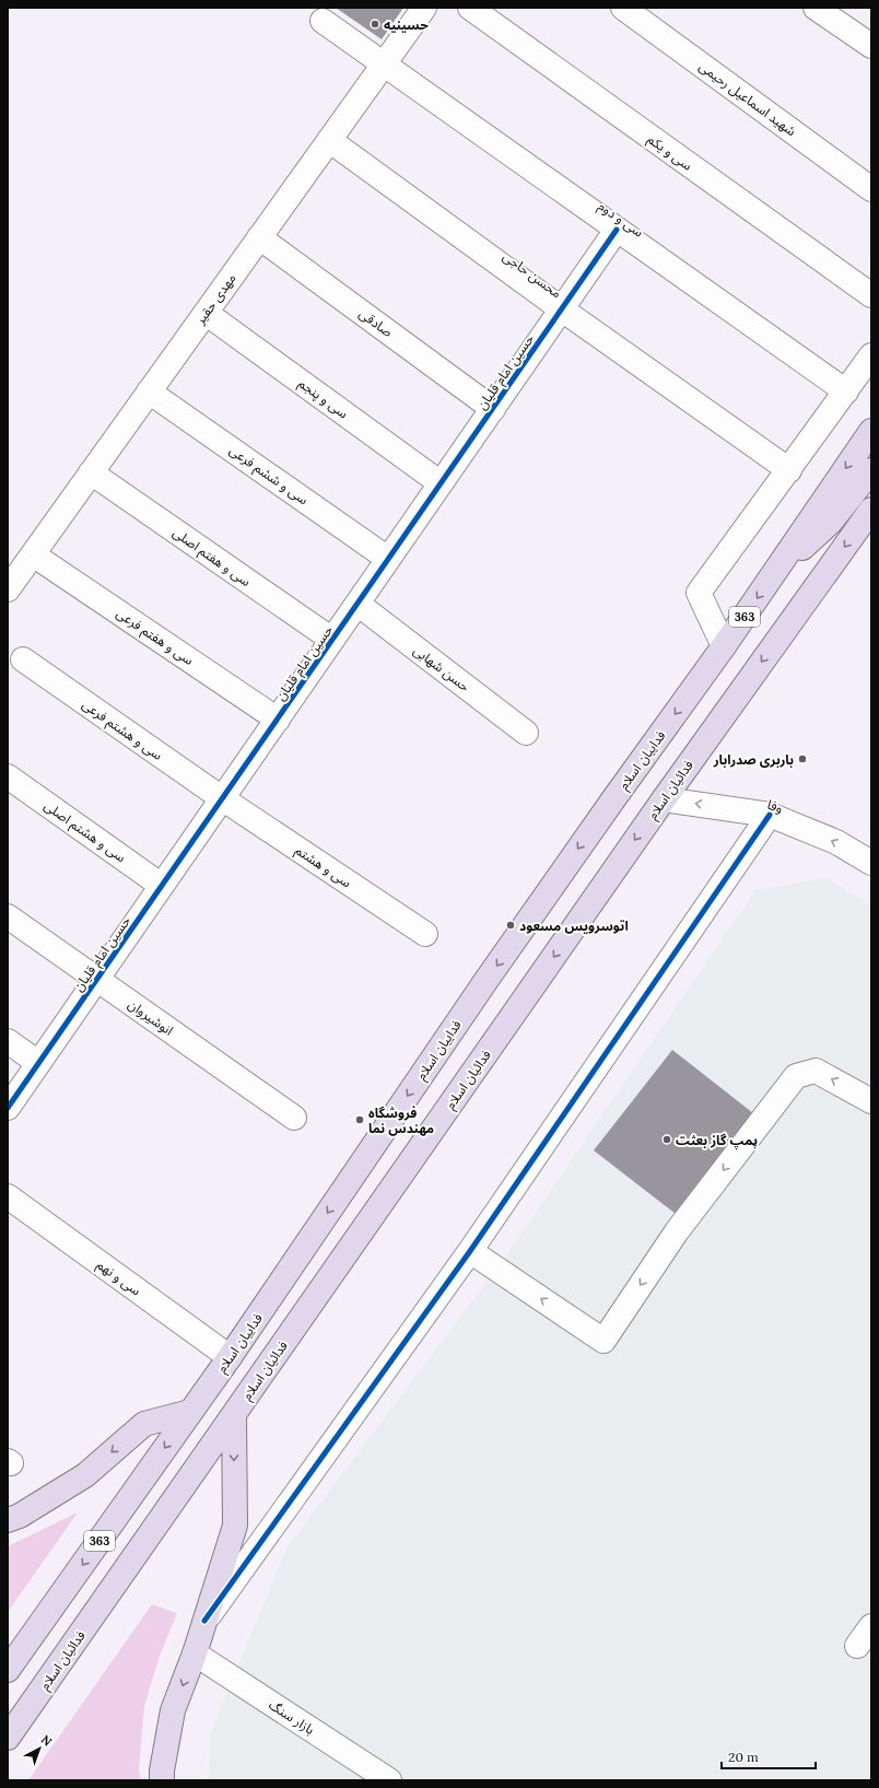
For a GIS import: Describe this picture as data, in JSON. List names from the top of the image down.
{
  "streets": {
    "main road": ["363", "فداییان اسلام", "فدائیان اسلام"],
    "street": [
      "شهید اسماعیل رحیمی",
      "سی و یکم",
      "سی و دوم",
      "محسن حاجی",
      "مهدی حقیر",
      "صادقی",
      "حسین امام قلیان",
      "سی و پنجم",
      "سی و ششم فرعی",
      "سی و هفتم اصلی",
      "سی و هفتم فرعی",
      "حسن شهابی",
      "سی و هشتم فرعی",
      "وفا",
      "سی و هشتم اصلی",
      "سی و هشتم",
      "انوشیروان",
      "سی و نهم",
      "بازار سنگ"
    ]
  },
  "crossings": [
    ["سی و دوم", "مهدی حقیر"],
    ["سی و دوم", "حسین امام قلیان"],
    ["محسن حاجی", "مهدی حقیر"],
    ["محسن حاجی", "حسین امام قلیان"],
    ["مهدی حقیر", "صادقی"],
    ["مهدی حقیر", "سی و پنجم"],
    ["مهدی حقیر", "سی و ششم فرعی"],
    ["مهدی حقیر", "سی و هفتم اصلی"],
    ["مهدی حقیر", "سی و هفتم فرعی"],
    ["صادقی", "حسین امام قلیان"],
    ["حسین امام قلیان", "سی و پنجم"],
    ["حسین امام قلیان", "سی و ششم فرعی"],
    ["حسین امام قلیان", "سی و هفتم اصلی"],
    ["حسین امام قلیان", "سی و هفتم فرعی"],
    ["حسین امام قلیان", "حسن شهابی"],
    ["حسین امام قلیان", "سی و هشتم فرعی"],
    ["حسین امام قلیان", "سی و هشتم اصلی"],
    ["حسین امام قلیان", "سی و هشتم"],
    ["حسین امام قلیان", "انوشیروان"],
    ["سی و هشتم فرعی", "سی و هشتم"],
    ["فداییان اسلام", "سی و نهم"],
    ["فدائیان اسلام", "وفا"]
  ],
  "one_way": ["فداییان اسلام", "فدائیان اسلام", "وفا"],
  "places": [
    "حسینیه",
    "باربری صدرابار",
    "اتوسرویس مسعود",
    "فروشگاه مهندس نما",
    "پمپ گاز بعثت"
  ],
  "scale_bar": "20 m",
  "north": "top right"
}
